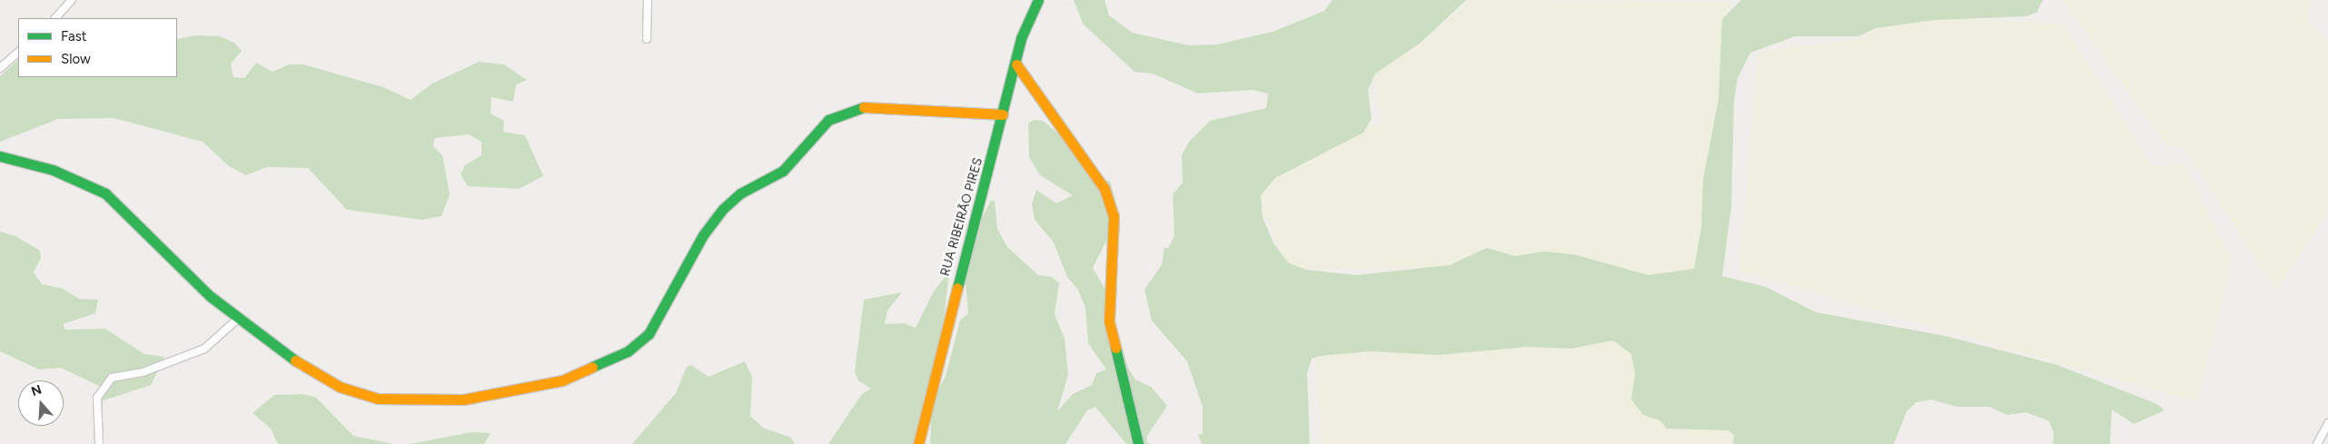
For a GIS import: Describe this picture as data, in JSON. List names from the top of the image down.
{
  "streets": {
    "street": ["RUA RIBEIRÃO PIRES"]
  },
  "legend": ["Fast", "Slow"],
  "north": "top"
}
